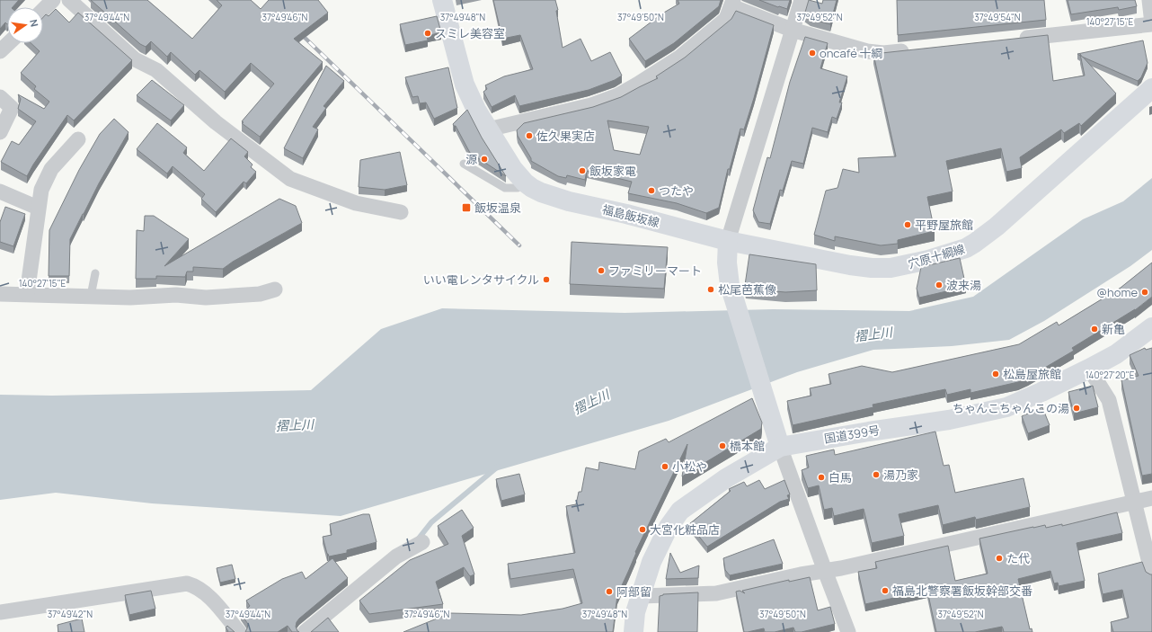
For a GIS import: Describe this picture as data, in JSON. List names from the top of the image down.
{
  "streets": {
    "main road": ["福島飯坂線", "穴原十綱線", "国道399号"]
  },
  "crossings": [
    ["福島飯坂線", "穴原十綱線"]
  ],
  "water": ["摺上川"],
  "places": {
    "other": [
      "スミレ美容室",
      "oncafé 十綱",
      "佐久果実店",
      "源",
      "飯坂家電",
      "つたや",
      "平野屋旅館",
      "ファミリーマート",
      "いい電レンタサイクル",
      "波来湯",
      "松尾芭蕉像",
      "@home",
      "新亀",
      "松島屋旅館",
      "ちゃんこちゃんこの湯",
      "橋本館",
      "小松や",
      "湯乃家",
      "白馬",
      "大宮化粧品店",
      "た代",
      "福島北警察署飯坂幹部交番",
      "阿部留"
    ],
    "transit": ["飯坂温泉"]
  },
  "north": "right",
  "coordinates": [
    "37°49'48\"N",
    "37°49'52\"N",
    "37°49'54\"N",
    "37°49'44\"N",
    "37°49'46\"N",
    "37°49'50\"N",
    "140°27'15\"E",
    "140°27'20\"E",
    "37°49'42\"N"
  ]
}
